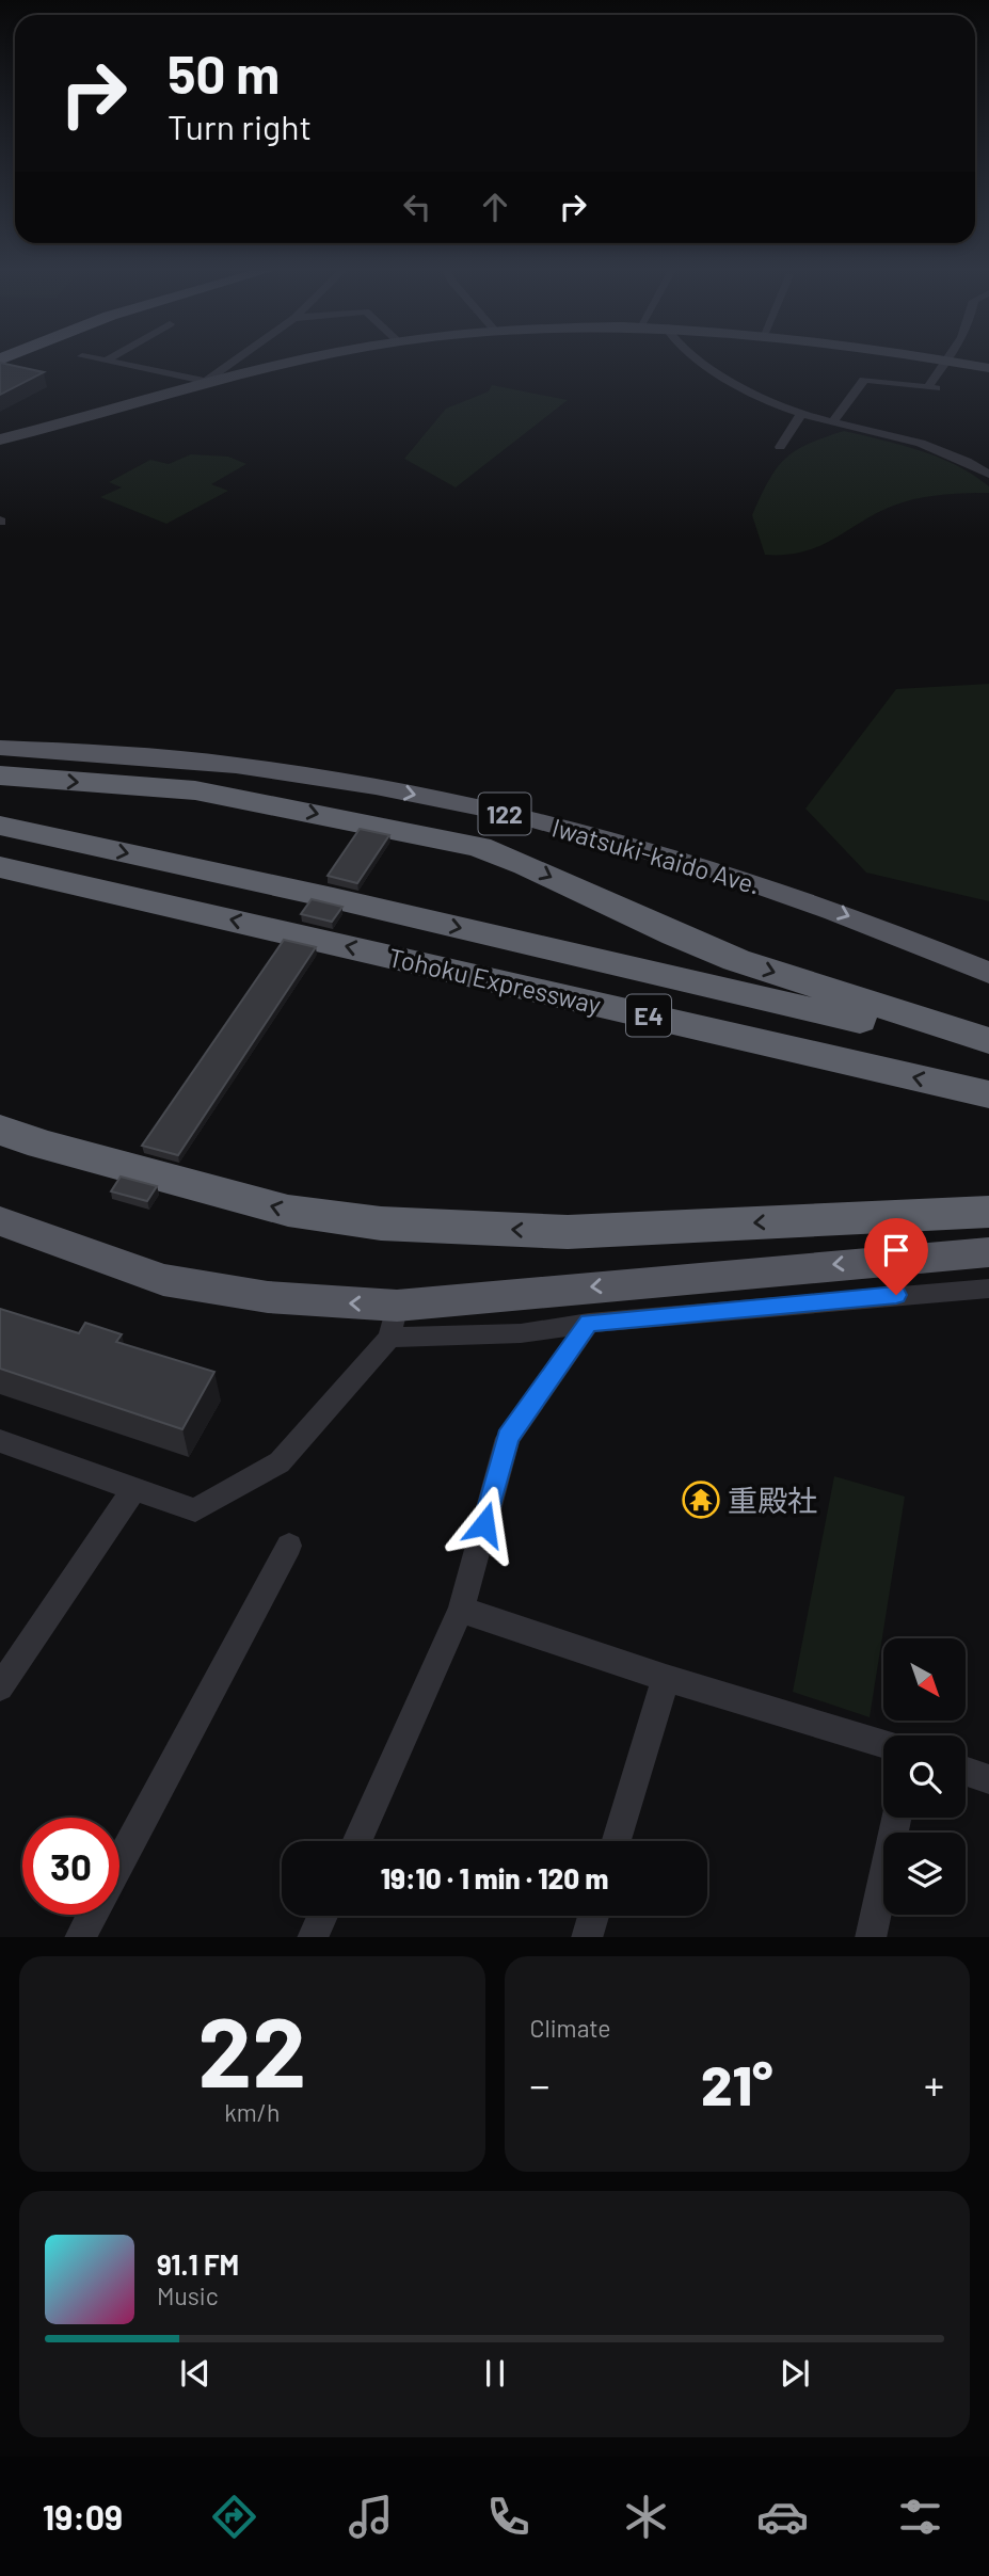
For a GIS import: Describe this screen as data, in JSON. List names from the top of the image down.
{
  "streets": {
    "highway": [
      "122",
      "Iwatsuki-kaido Ave.",
      "Tohoku Expressway",
      "E4"
    ]
  },
  "places": {
    "temple": ["重殿社"]
  },
  "north": "bottom right",
  "page": {
    "turn": ["50 m", "Turn right"],
    "limit": "30",
    "trip": "19:10 · 1 min · 120 m",
    "tile": [
      ["22", "km/h"],
      "Climate"
    ],
    "heat": ["−", "21°", "+"],
    "song": ["91.1 FM", "Music"],
    "tabs": "19:09"
  }
}
